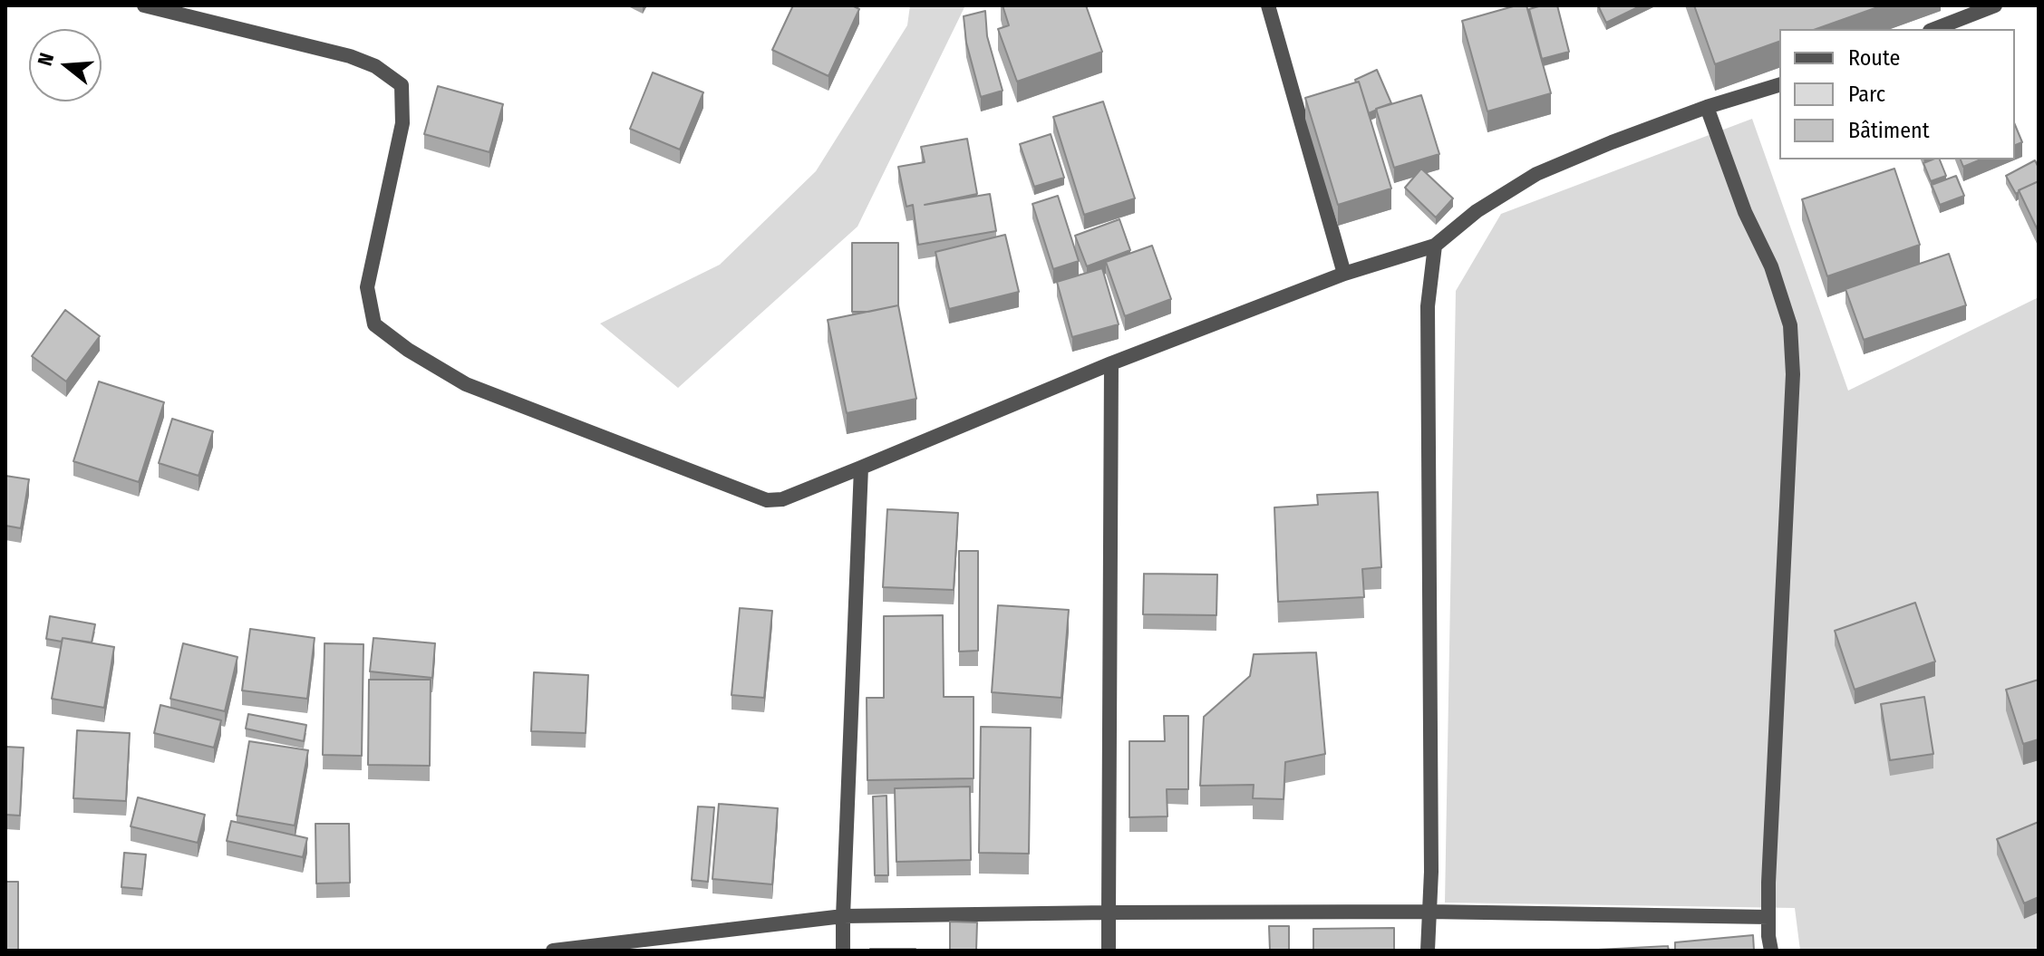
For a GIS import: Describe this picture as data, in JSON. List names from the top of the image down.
{
  "legend": ["Route", "Parc", "Bâtiment"],
  "north": "left"
}
